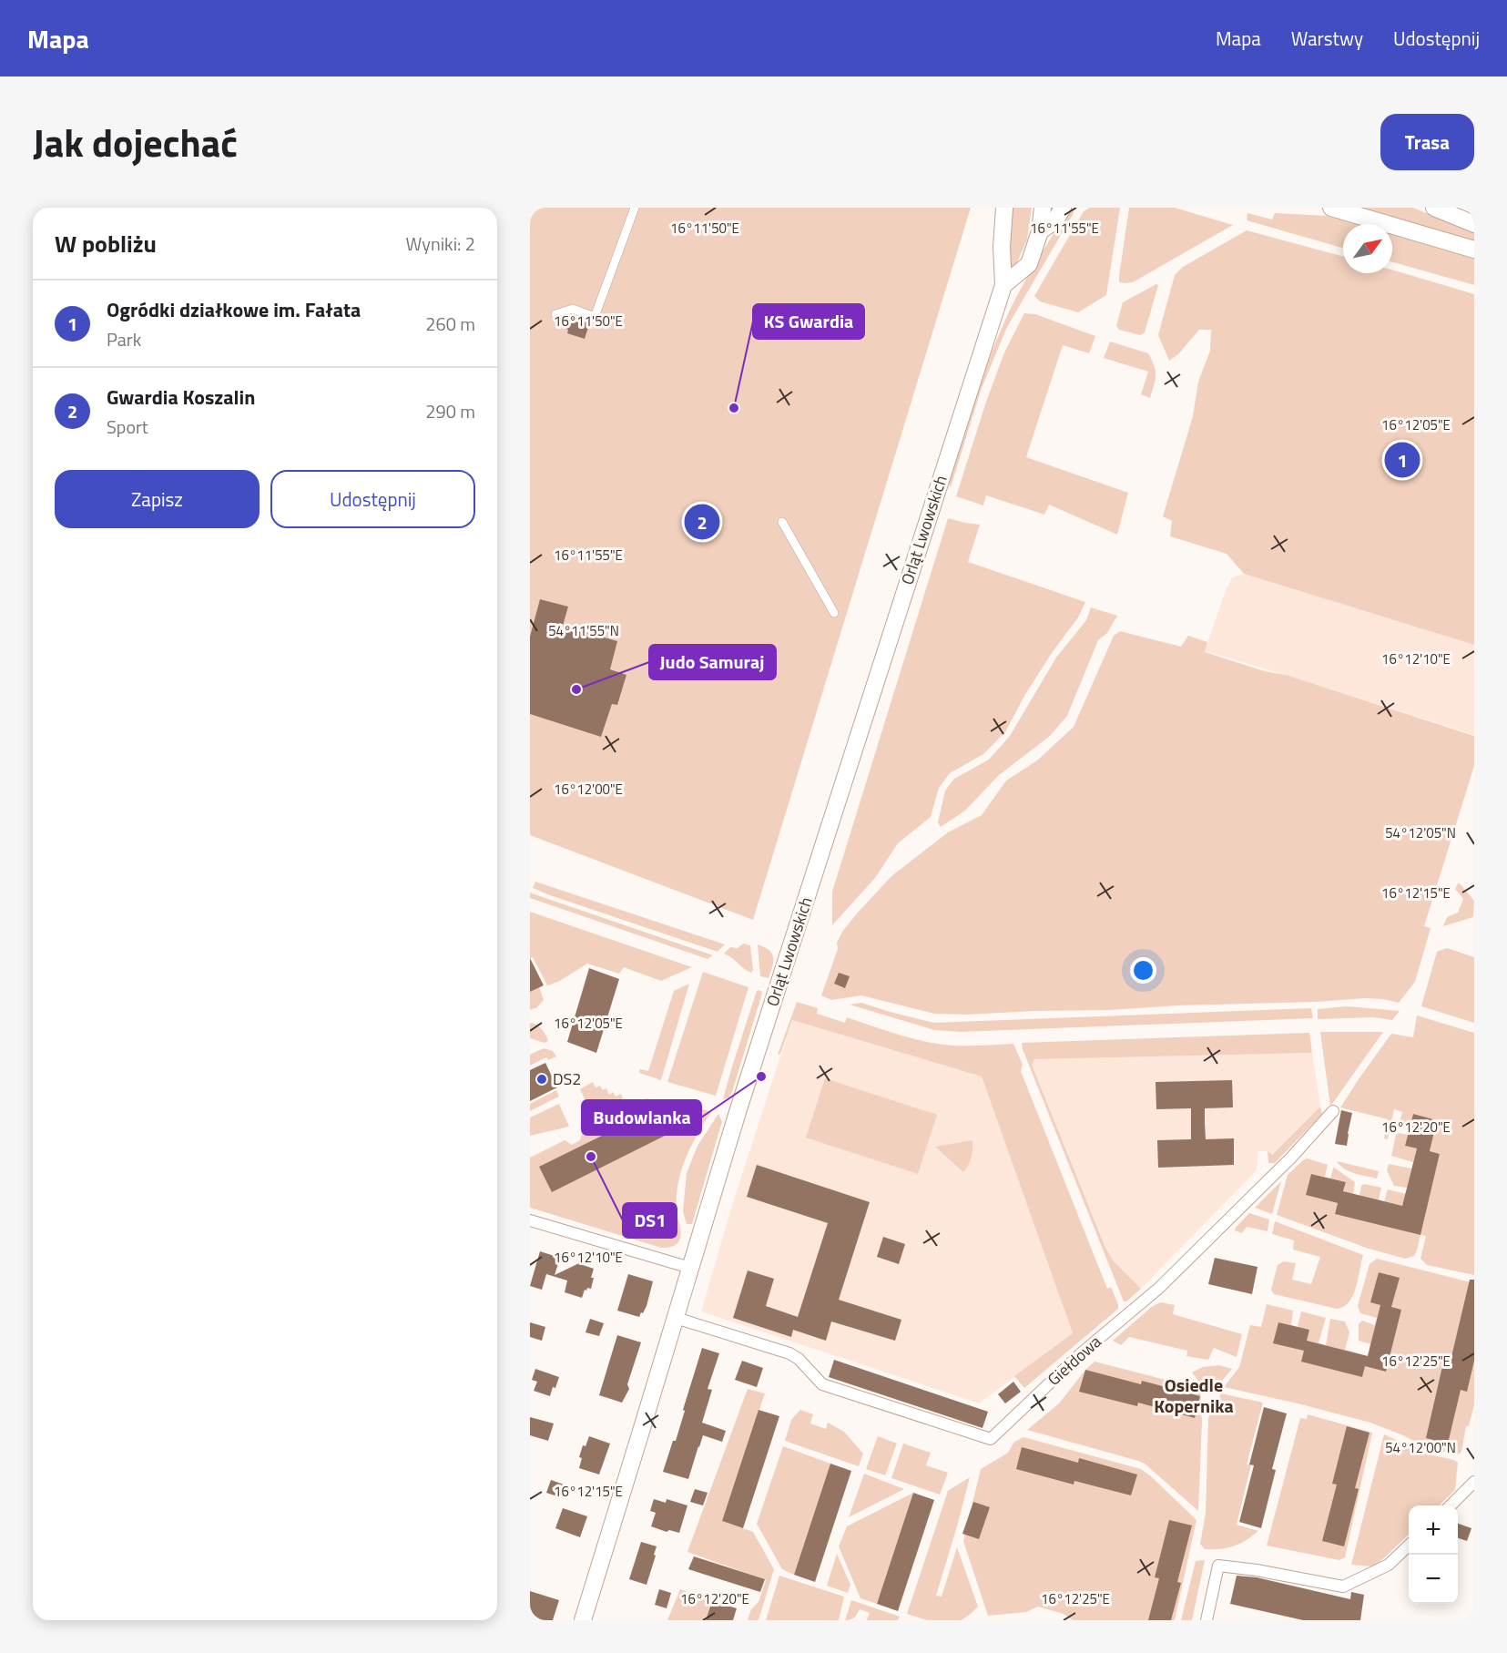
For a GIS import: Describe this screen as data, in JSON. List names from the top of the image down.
{
  "streets": {
    "main road": ["Orląt Lwowskich"],
    "street": ["Giełdowa"]
  },
  "crossings": [
    ["Orląt Lwowskich", "Giełdowa"]
  ],
  "districts": ["Osiedle Kopernika"],
  "places": [
    "KS Gwardia",
    "Judo Samuraj",
    "Budowlanka",
    "DS2",
    "DS1"
  ],
  "north": "top right",
  "page": {
    "header": "Mapa",
    "nav": ["Mapa", "Warstwy", "Udostępnij"],
    "title": "Jak dojechać",
    "buttons": [
      "Trasa",
      ["Zapisz", "Udostępnij"]
    ],
    "heading": ["W pobliżu", "Wyniki: 2"],
    "list": [
      {
        "mark": "1",
        "name": "Ogródki działkowe im. Fałata",
        "note": "Park",
        "value": "260 m"
      },
      {
        "mark": "2",
        "name": "Gwardia Koszalin",
        "note": "Sport",
        "value": "290 m"
      }
    ],
    "pins": ["1", "2"],
    "map_buttons": ["+", "−"]
  },
  "coordinates": [
    "16°11'50\"E",
    "16°11'55\"E",
    "16°12'05\"E",
    "54°11'55\"N",
    "16°12'10\"E",
    "16°12'00\"E",
    "54°12'05\"N",
    "16°12'15\"E",
    "16°12'20\"E",
    "16°12'25\"E",
    "54°12'00\"N"
  ]
}
